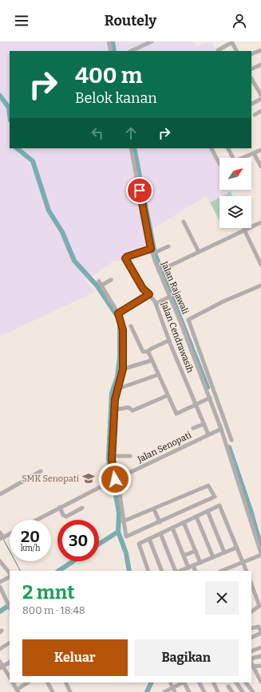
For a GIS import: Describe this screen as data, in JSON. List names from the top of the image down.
{
  "streets": {
    "street": ["Jalan Rajawali", "Jalan Cendrawasih", "Jalan Senopati"]
  },
  "crossings": [
    ["Jalan Rajawali", "Jalan Cendrawasih"],
    ["Jalan Rajawali", "Jalan Senopati"],
    ["Jalan Cendrawasih", "Jalan Senopati"]
  ],
  "places": {
    "school or university": ["SMK Senopati"]
  },
  "north": "top right",
  "page": {
    "header": "Routely",
    "turn": ["400 m", "Belok kanan"],
    "speed": "20 km/h",
    "limit": "30",
    "heading": ["2 mnt", "800 m · 18:48"],
    "buttons": ["Keluar", "Bagikan"]
  }
}
